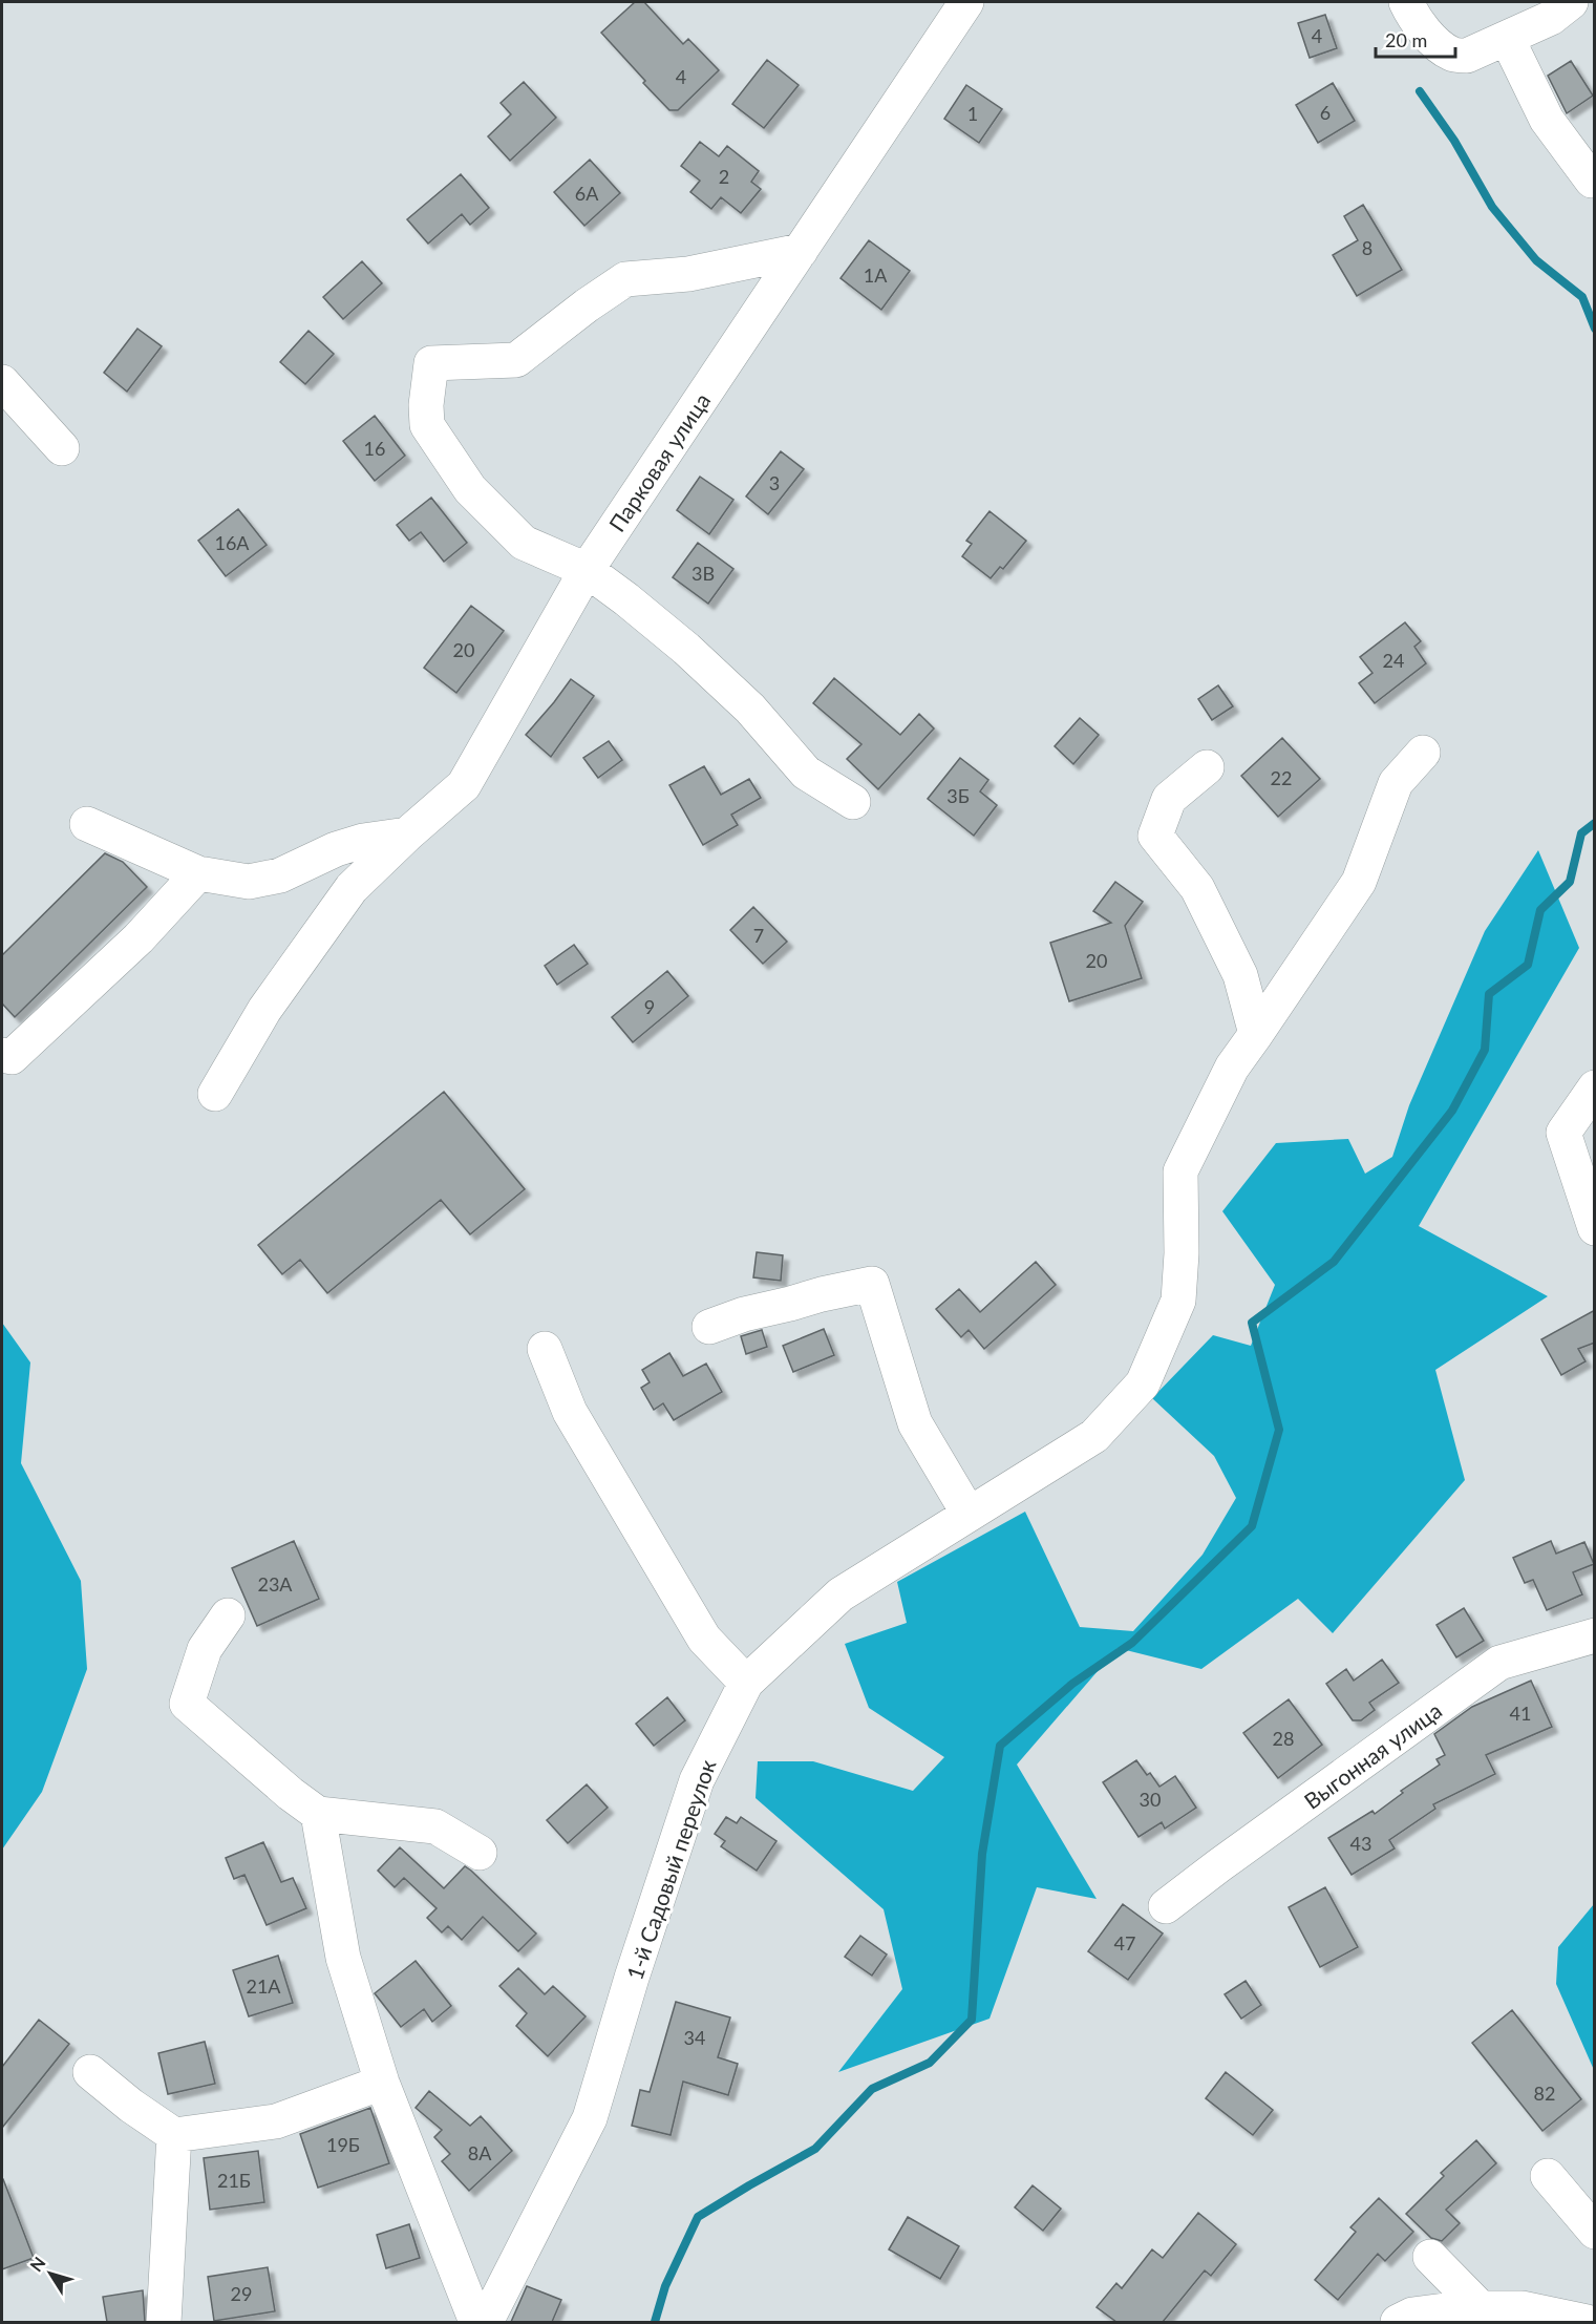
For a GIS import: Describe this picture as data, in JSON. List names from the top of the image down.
{
  "streets": {
    "street": ["Парковая улица", "Выгонная улица", "1-й Садовый переулок"]
  },
  "house_numbers": [
    "4",
    "4",
    "6",
    "1",
    "2",
    "6А",
    "8",
    "1А",
    "16",
    "3",
    "16А",
    "3В",
    "20",
    "24",
    "22",
    "3Б",
    "7",
    "20",
    "9",
    "23А",
    "41",
    "28",
    "30",
    "43",
    "47",
    "21А",
    "34",
    "82",
    "19Б",
    "8А",
    "21Б",
    "29"
  ],
  "scale_bar": "20 m",
  "north": "top left"
}
